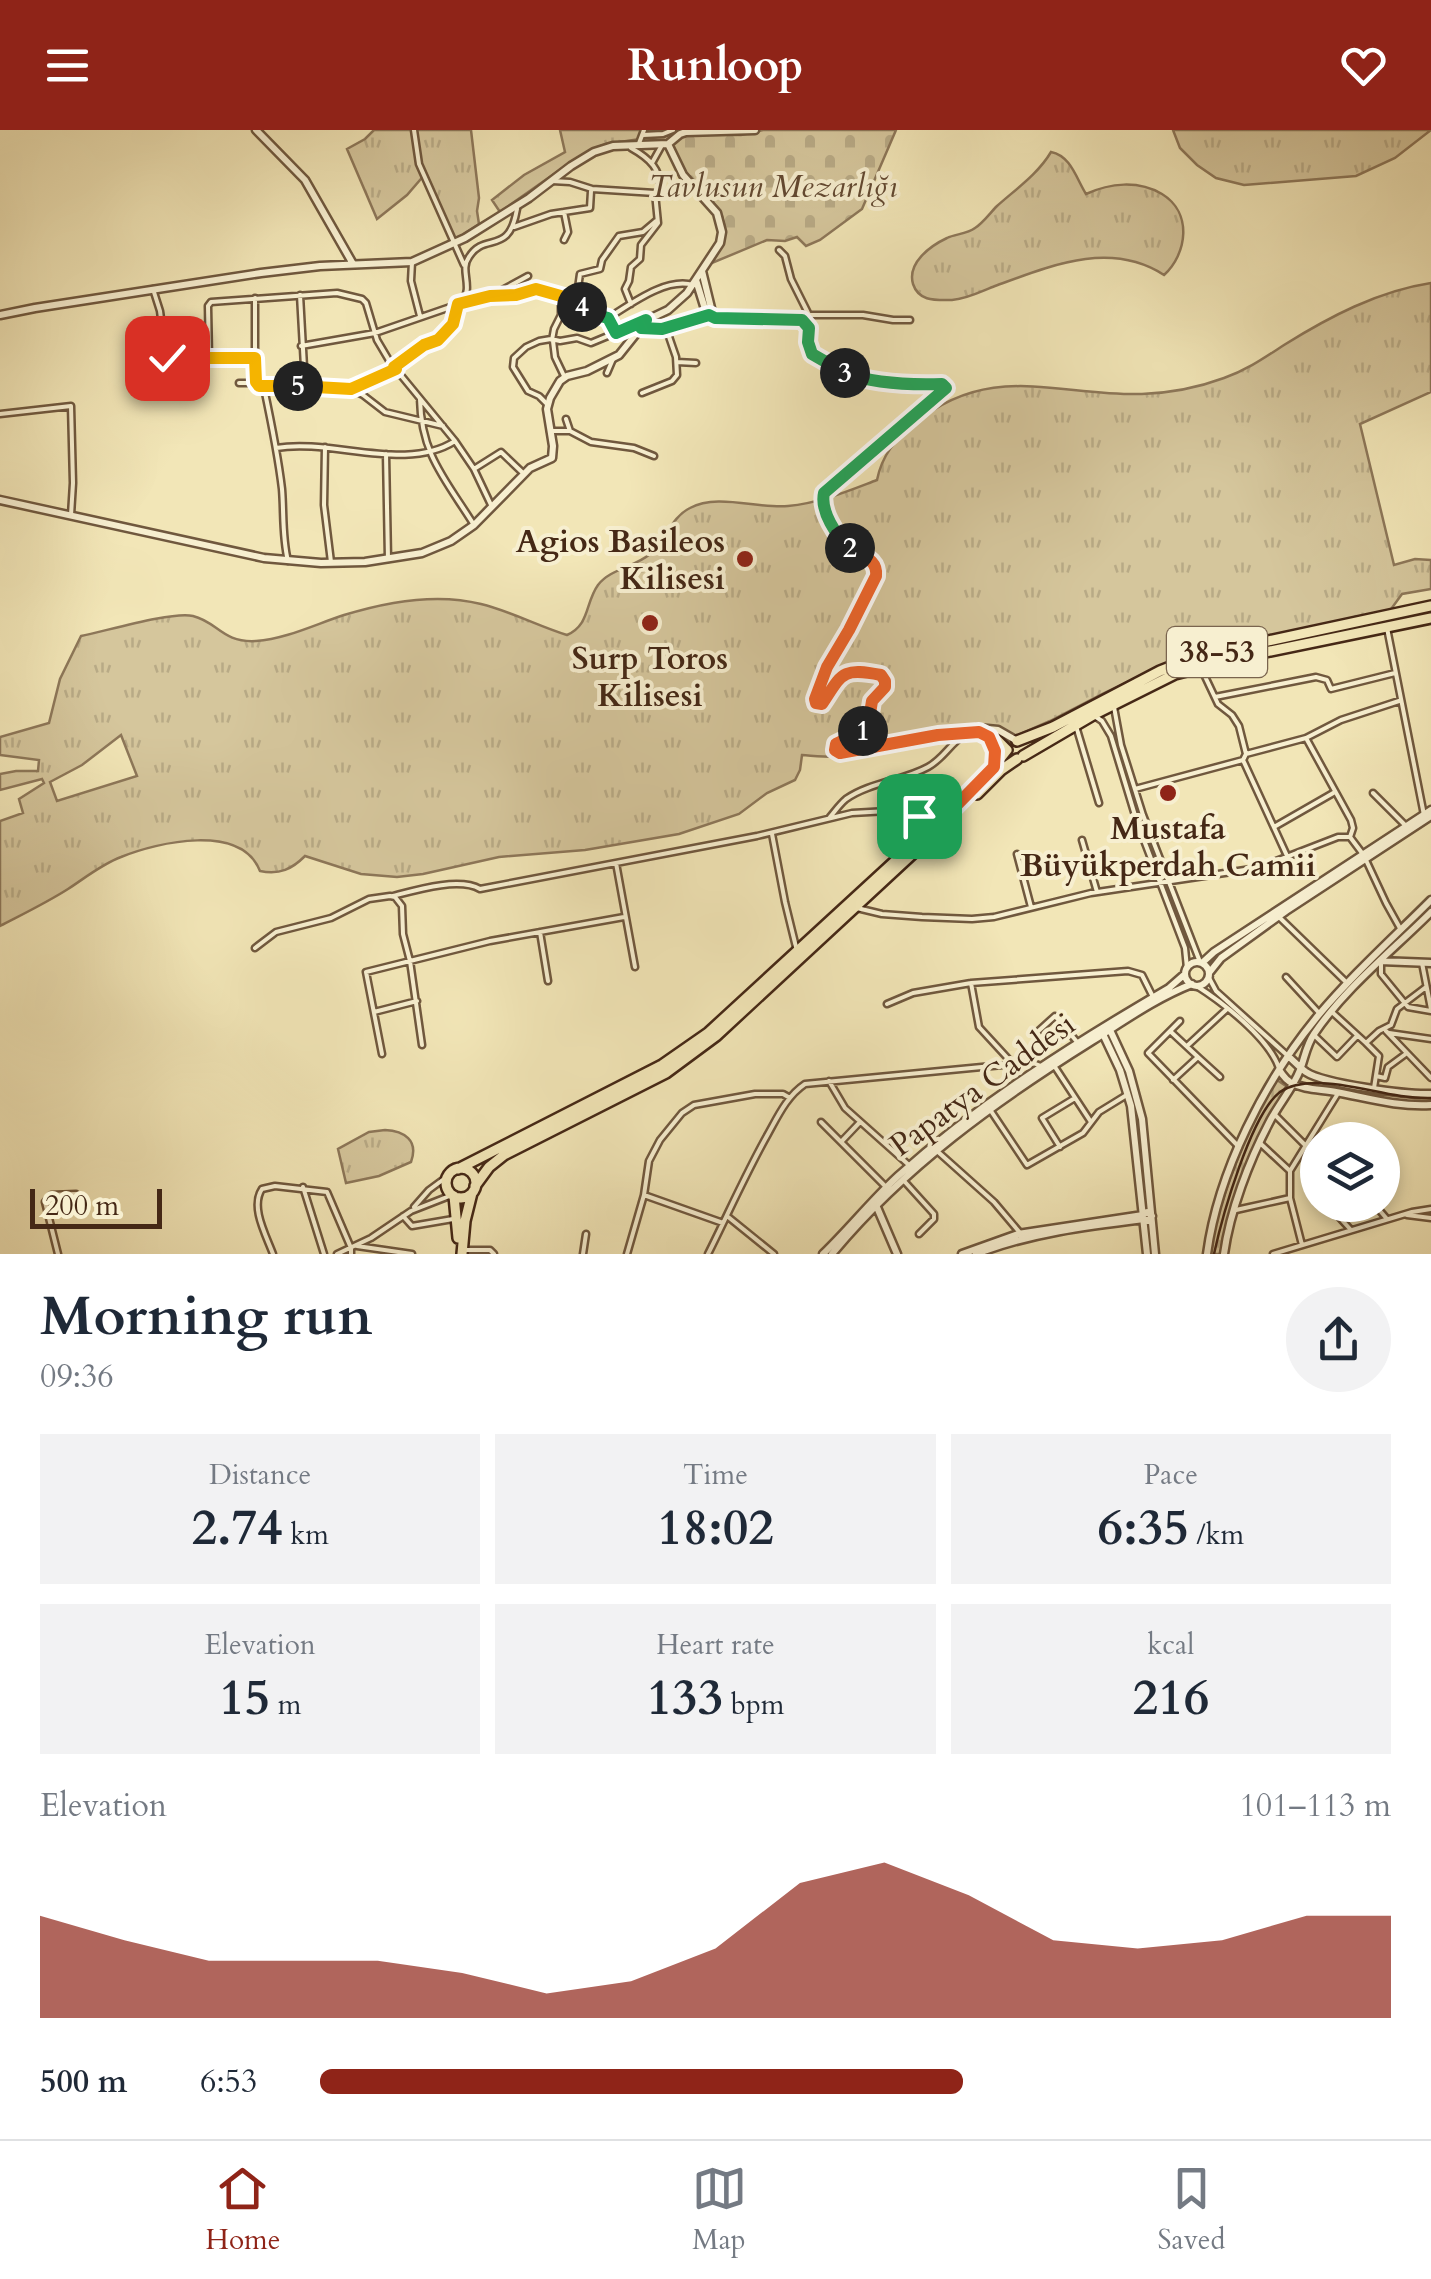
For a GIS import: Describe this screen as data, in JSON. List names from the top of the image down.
{
  "streets": {
    "main road": ["38-53"],
    "street": ["Papatya Caddesi"]
  },
  "parks": ["Tavlusun Mezarlığı"],
  "places": ["Agios Basileos Kilisesi", "Surp Toros Kilisesi", "Mustafa Büyükperdah Camii"],
  "scale_bar": "200 m",
  "page": {
    "header": "Runloop",
    "pins": [
      "4",
      "3",
      "5",
      "2",
      "1"
    ],
    "scale": "200 m",
    "heading": ["Morning run", "09:36"],
    "stats": [
      ["Distance", "2.74 km"],
      ["Time", "18:02"],
      ["Pace", "6:35 /km"],
      ["Elevation", "15 m"],
      ["Heart rate", "133 bpm"],
      ["kcal", "216"]
    ],
    "chart": ["Elevation", "101–113 m"],
    "list": [
      {
        "name": "500 m",
        "note": "6:53"
      }
    ],
    "tabs": ["Home", "Map", "Saved"]
  }
}
